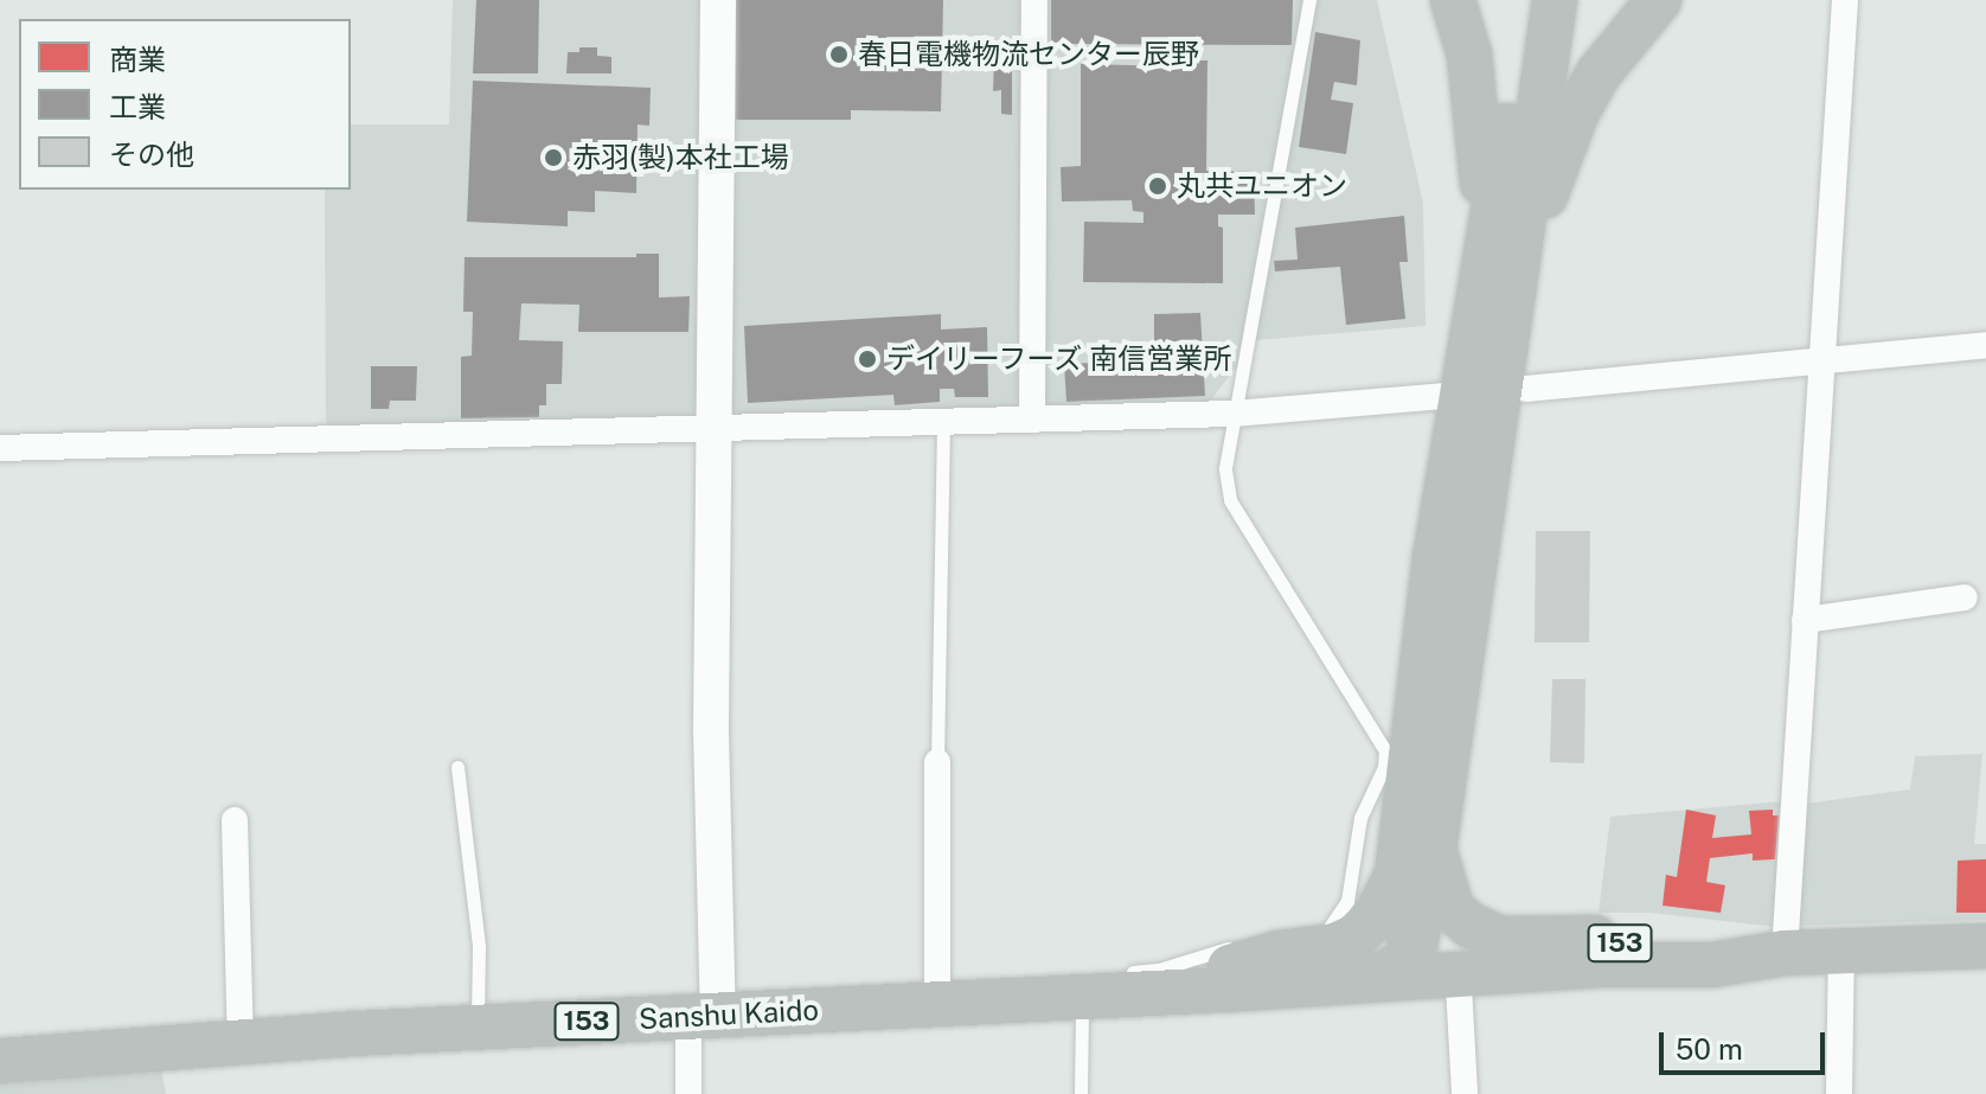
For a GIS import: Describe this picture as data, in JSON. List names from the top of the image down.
{
  "streets": {
    "highway": ["153", "Sanshu Kaido"]
  },
  "places": [
    "春日電機物流センター辰野",
    "赤羽(製)本社工場",
    "丸共ユニオン",
    "デイリーフーズ 南信営業所"
  ],
  "legend": ["商業", "工業", "その他"],
  "scale_bar": "50 m"
}
